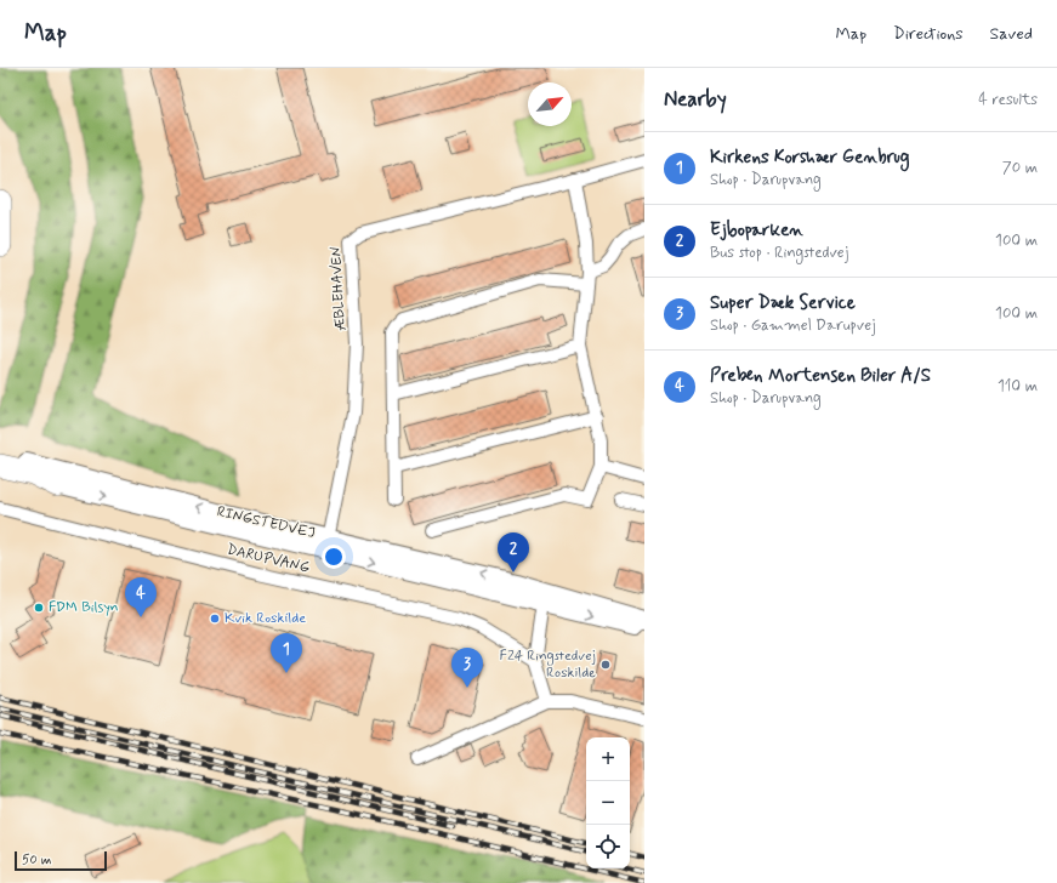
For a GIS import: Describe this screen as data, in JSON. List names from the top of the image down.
{
  "streets": {
    "street": ["ÆBLEHAVEN", "RINGSTEDVEJ", "DARUPVANG"]
  },
  "crossings": [
    ["ÆBLEHAVEN", "RINGSTEDVEJ"]
  ],
  "places": ["FDM Bilsyn", "Kvik Roskilde", "F24 Ringstedvej Roskilde"],
  "scale_bar": "50 m",
  "north": "top right",
  "page": {
    "header": "Map",
    "nav": ["Map", "Directions", "Saved"],
    "heading": ["Nearby", "4 results"],
    "list": [
      {
        "mark": "1",
        "name": "Kirkens Korshær Genbrug",
        "note": "Shop · Darupvang",
        "value": "70 m"
      },
      {
        "mark": "2",
        "name": "Ejboparken",
        "note": "Bus stop · Ringstedvej",
        "value": "100 m"
      },
      {
        "mark": "3",
        "name": "Super Dæk Service",
        "note": "Shop · Gammel Darupvej",
        "value": "100 m"
      },
      {
        "mark": "4",
        "name": "Preben Mortensen Biler A/S",
        "note": "Shop · Darupvang",
        "value": "110 m"
      }
    ],
    "pins": [
      "2",
      "4",
      "1",
      "3"
    ],
    "map_buttons": ["+", "−"],
    "scale": "50 m"
  }
}
